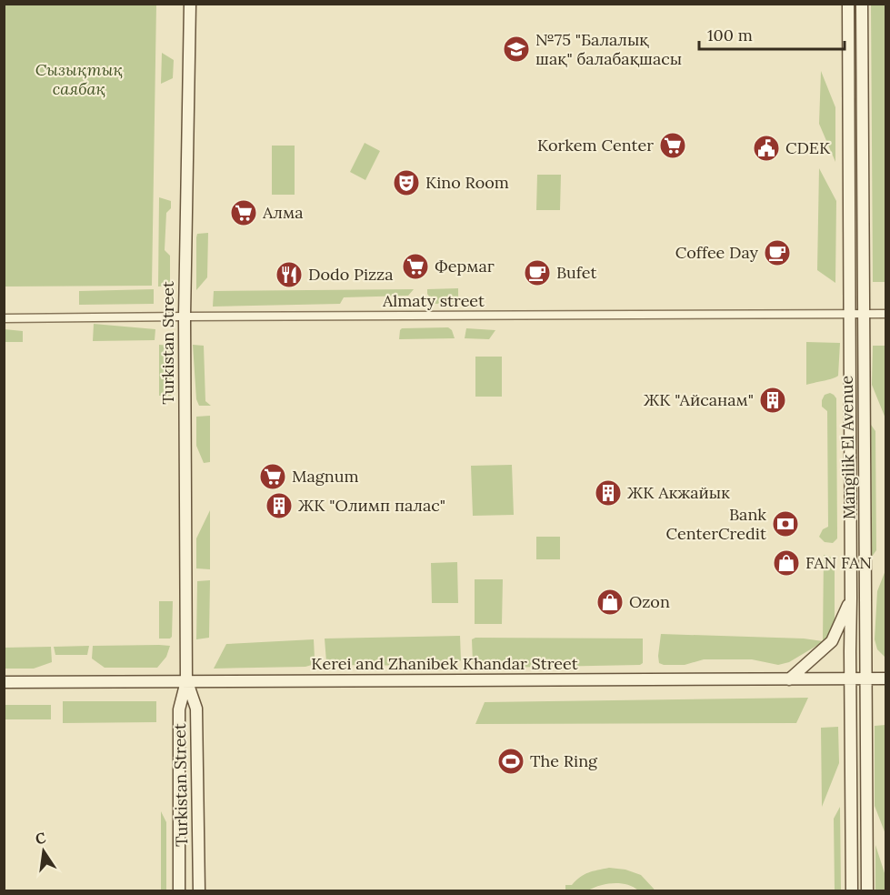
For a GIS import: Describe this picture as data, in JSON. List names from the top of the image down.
{
  "streets": {
    "main road": ["Turkistan Street", "Mangilik El Avenue", "Kerei and Zhanibek Khandar Street"],
    "street": ["Almaty street"]
  },
  "crossings": [
    ["Almaty street", "Turkistan Street"],
    ["Almaty street", "Mangilik El Avenue"],
    ["Turkistan Street", "Kerei and Zhanibek Khandar Street"],
    ["Mangilik El Avenue", "Kerei and Zhanibek Khandar Street"]
  ],
  "parks": ["Сызықтық саябақ"],
  "places": {
    "school or university": ["№75 \"Балалық шақ\" балабақшасы"],
    "supermarket": [
      "Korkem Center",
      "Алма",
      "Фермаг",
      "Magnum"
    ],
    "public building": ["CDEK"],
    "theatre": ["Kino Room"],
    "cafe": ["Coffee Day", "Bufet"],
    "restaurant": ["Dodo Pizza"],
    "building": ["ЖК \"Айсанам\"", "ЖК Акжайык", "ЖК \"Олимп палас\""],
    "bank": ["Bank CenterCredit"],
    "shop": ["FAN FAN", "Ozon"],
    "sports": ["The Ring"]
  },
  "scale_bar": "100 m",
  "north": "top"
}
